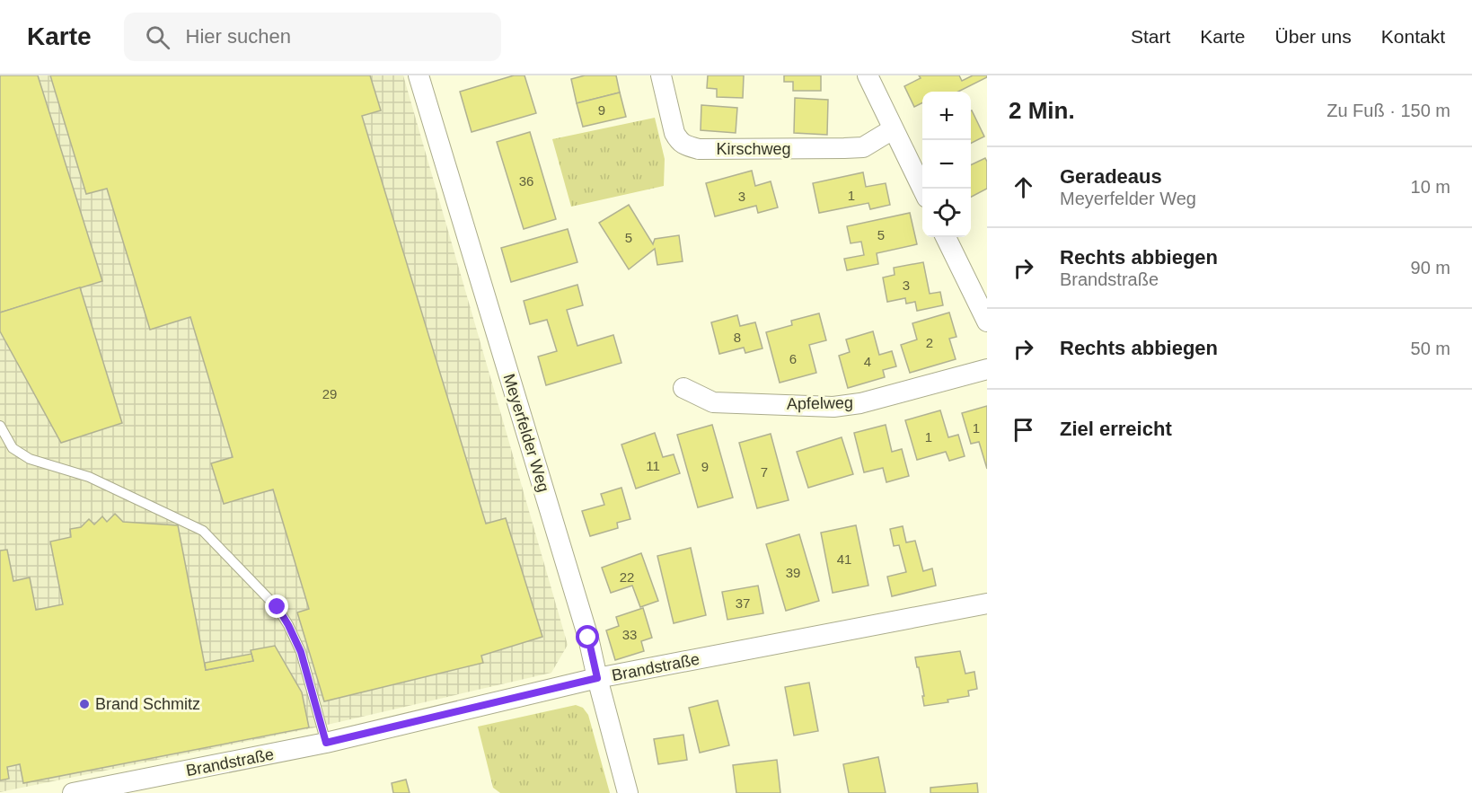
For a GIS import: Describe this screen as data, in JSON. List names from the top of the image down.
{
  "streets": {
    "street": [
      "Kirschweg",
      "Apfelweg",
      "Meyerfelder Weg",
      "Brandstraße"
    ]
  },
  "crossings": [
    ["Meyerfelder Weg", "Brandstraße"]
  ],
  "places": ["Brand Schmitz"],
  "house_numbers": [
    "9",
    "36",
    "1",
    "3",
    "5",
    "5",
    "3",
    "8",
    "2",
    "6",
    "4",
    "29",
    "1",
    "1",
    "11",
    "9",
    "7",
    "41",
    "39",
    "22",
    "37",
    "33"
  ],
  "page": {
    "header": "Karte",
    "search": "Hier suchen",
    "nav": [
      "Start",
      "Karte",
      "Über uns",
      "Kontakt"
    ],
    "heading": ["2 Min.", "Zu Fuß · 150 m"],
    "map_buttons": ["+", "−"],
    "list": [
      ["Geradeaus", "Meyerfelder Weg", "10 m"],
      ["Rechts abbiegen", "Brandstraße", "90 m"],
      ["Rechts abbiegen", "50 m"],
      "Ziel erreicht"
    ]
  }
}
